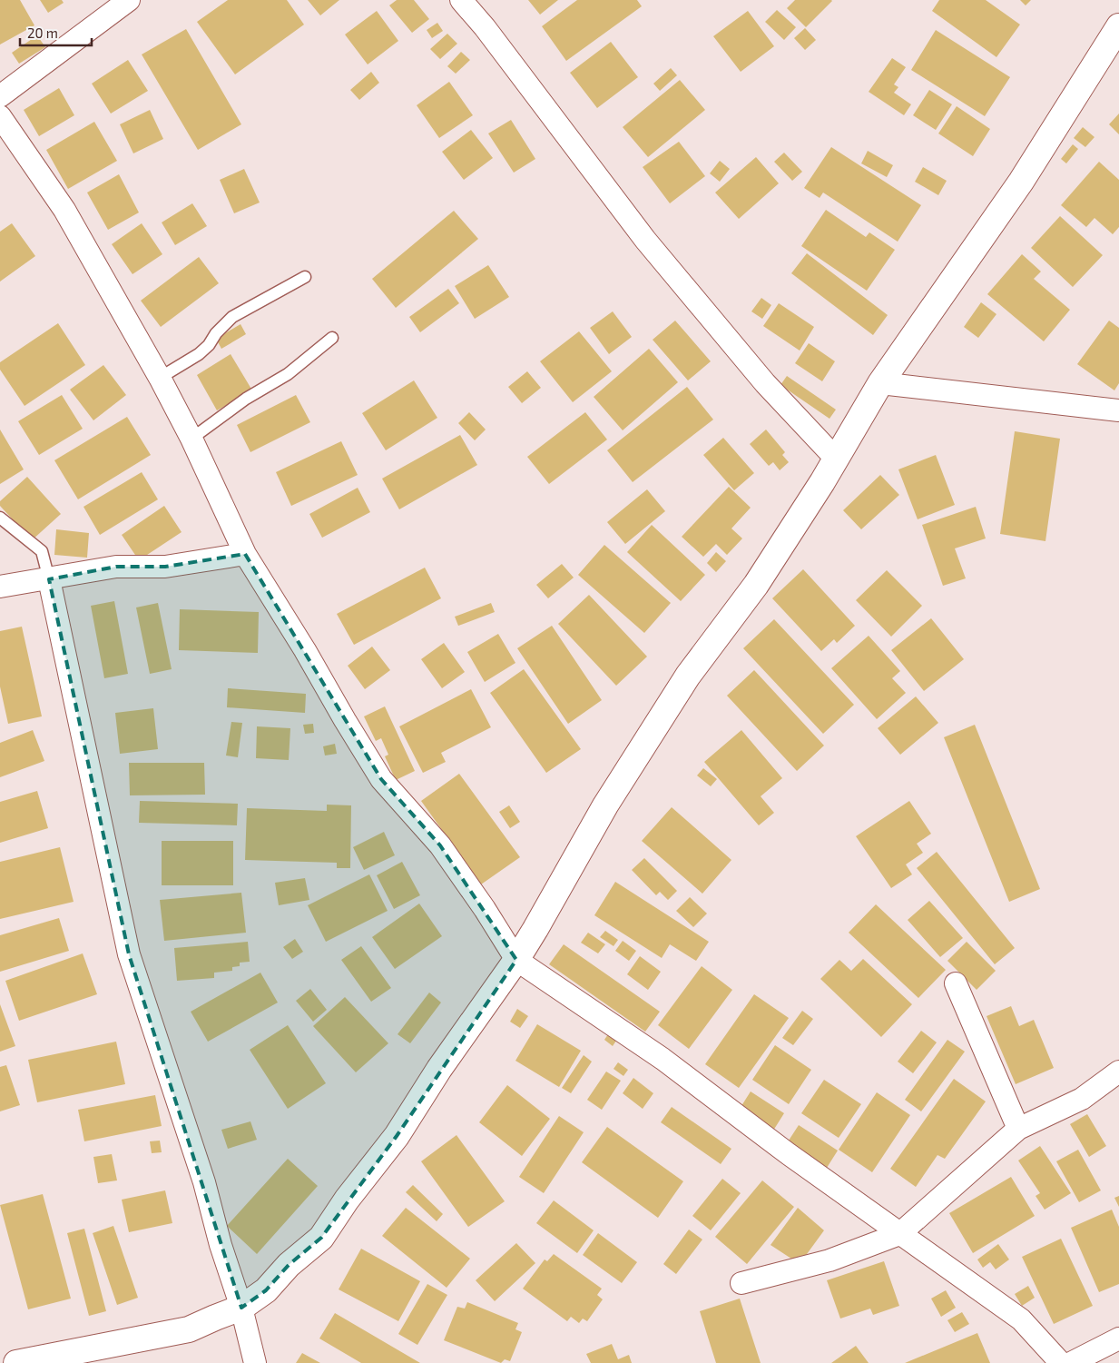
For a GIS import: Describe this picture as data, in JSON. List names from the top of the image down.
{
  "scale_bar": "20 m"
}
